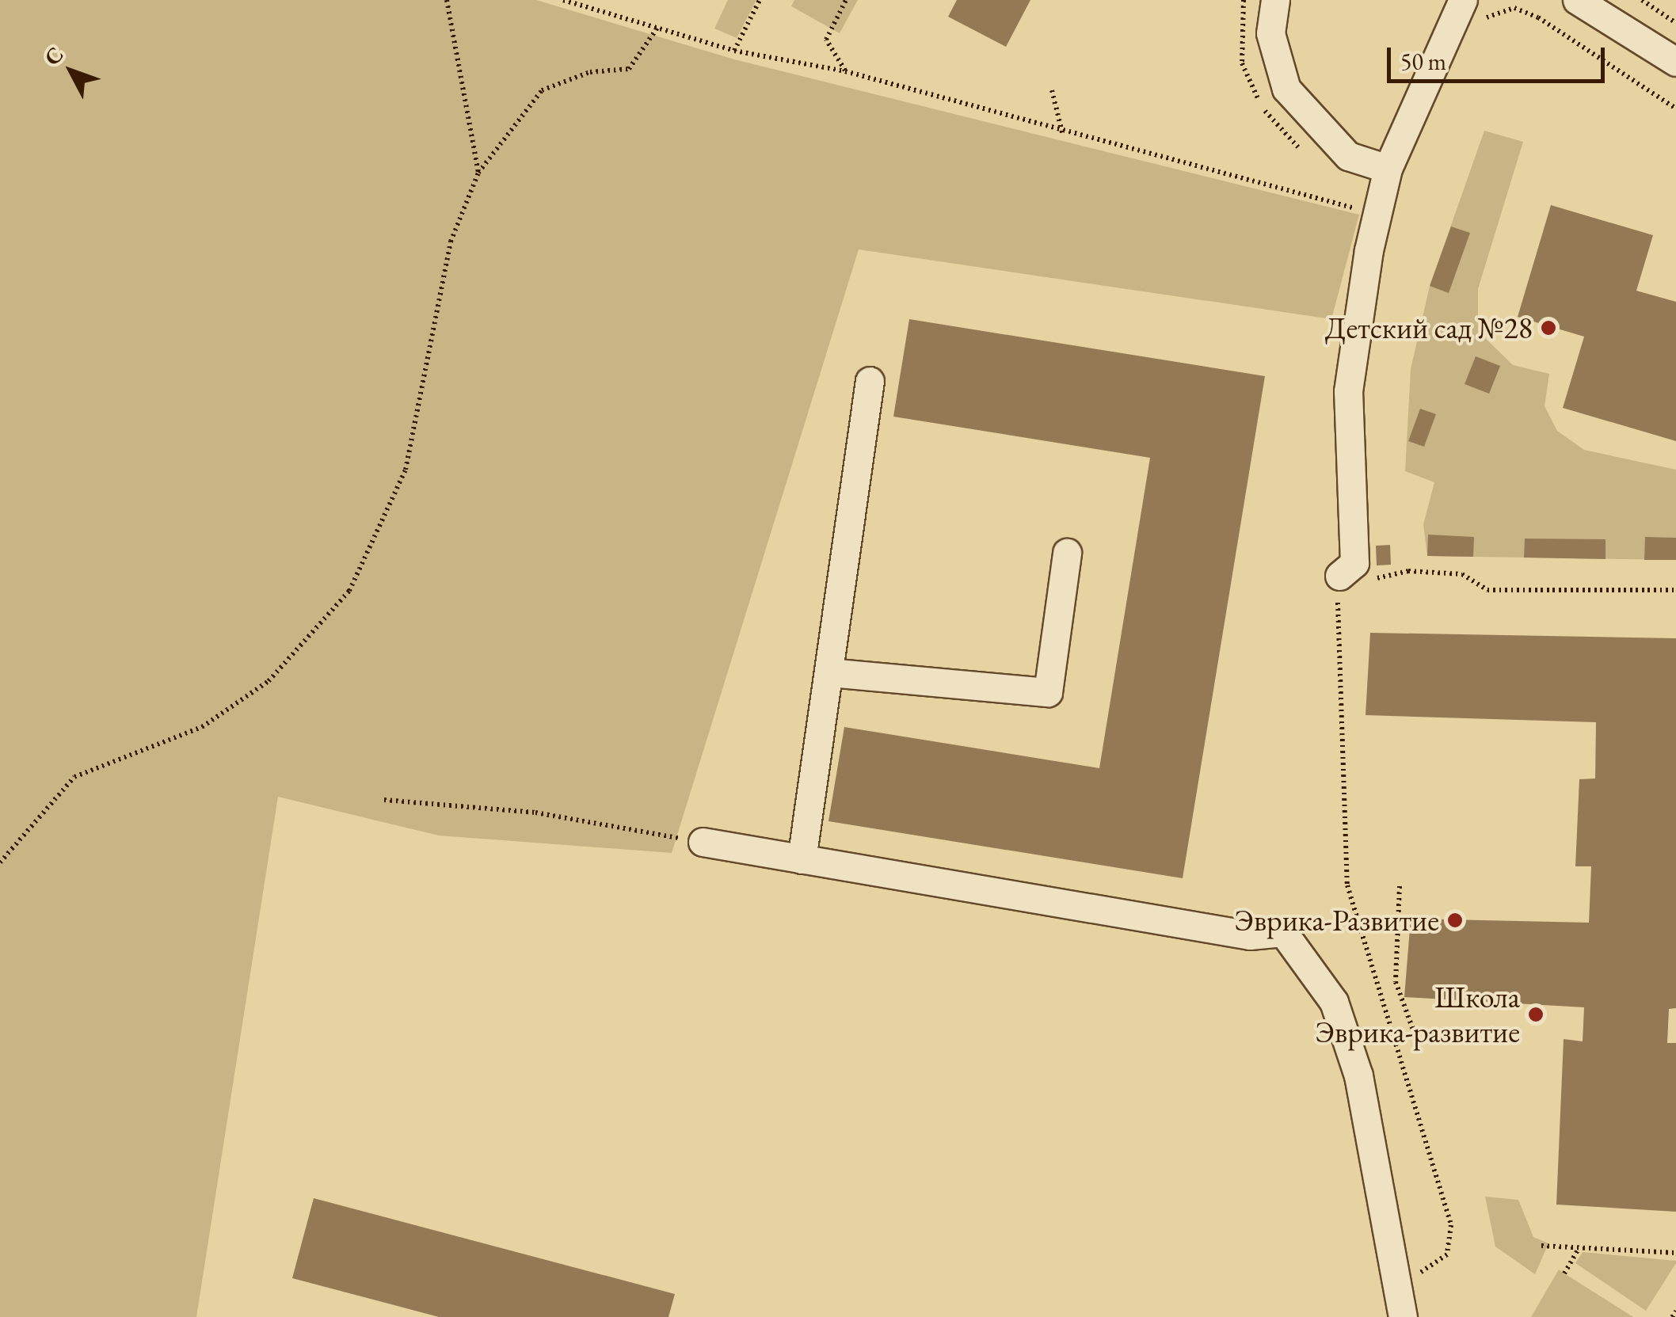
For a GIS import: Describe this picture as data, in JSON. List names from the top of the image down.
{
  "places": ["Детский сад №28", "Эврика-Развитие", "Школа Эврика-развитие"],
  "scale_bar": "50 m",
  "north": "top left"
}
